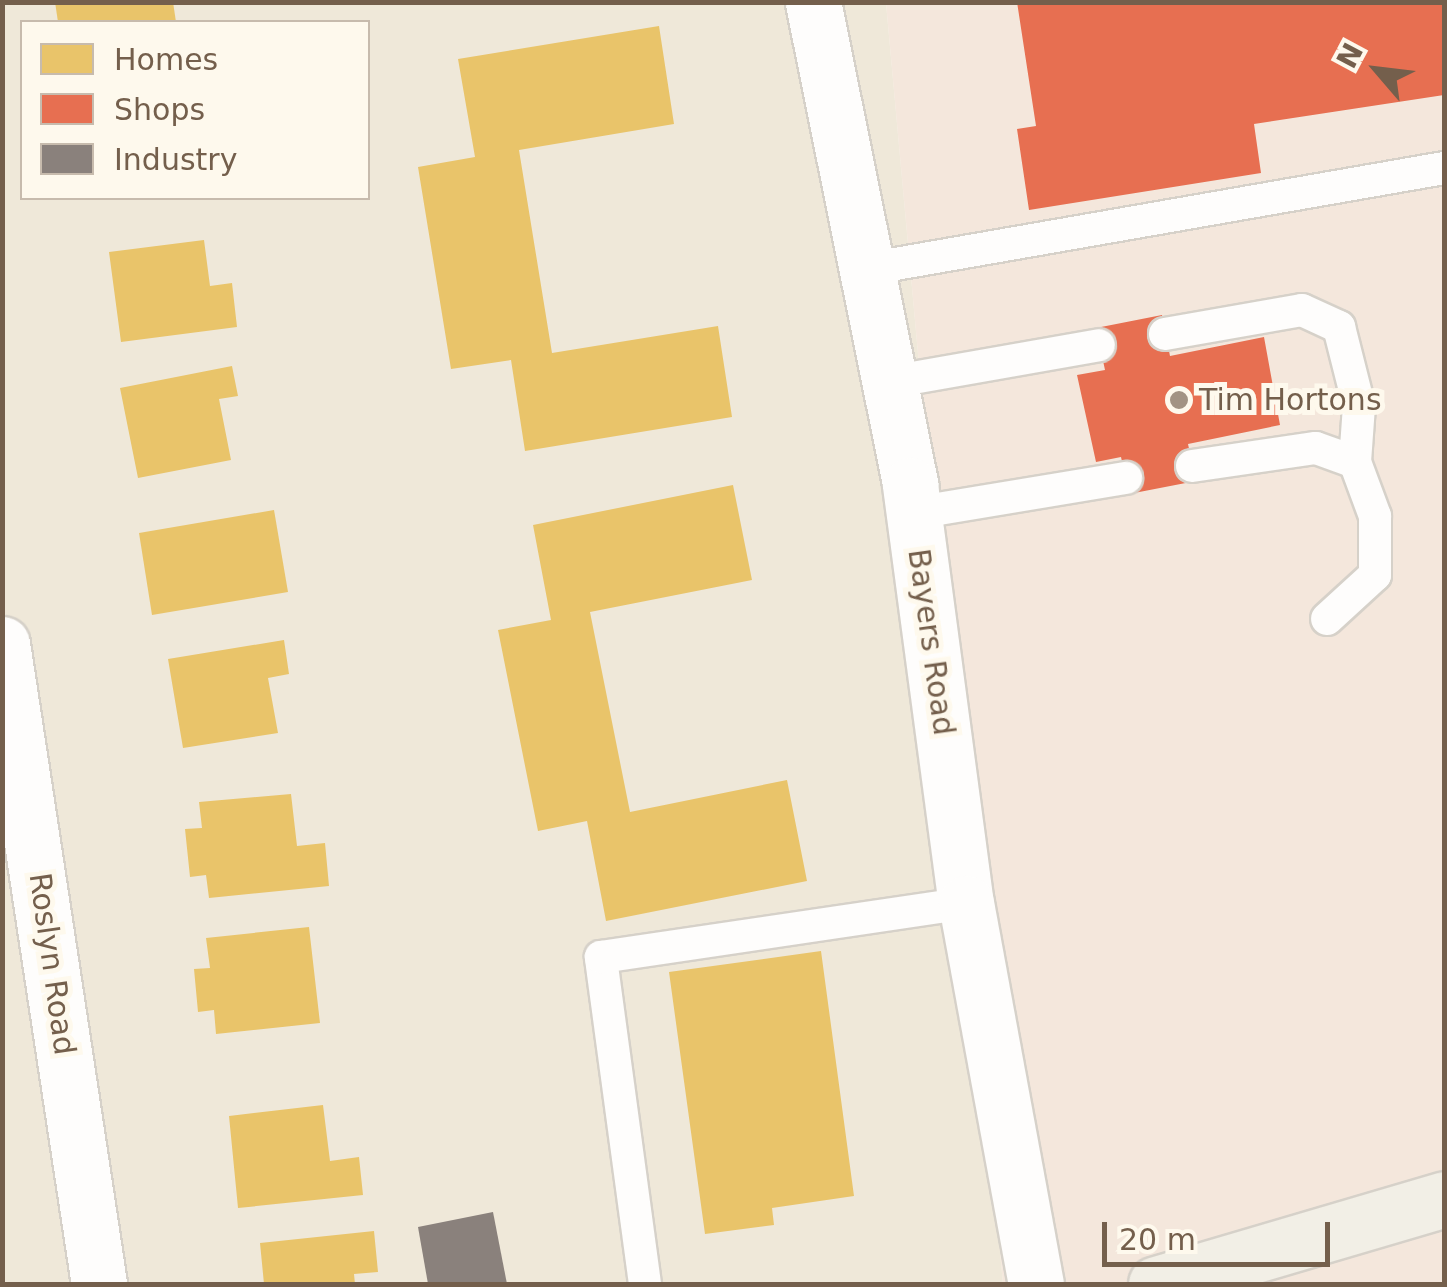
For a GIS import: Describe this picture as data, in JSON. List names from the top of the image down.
{
  "streets": {
    "main road": ["Bayers Road", "Roslyn Road"]
  },
  "places": ["Tim Hortons"],
  "legend": ["Homes", "Shops", "Industry"],
  "scale_bar": "20 m",
  "north": "top left"
}
